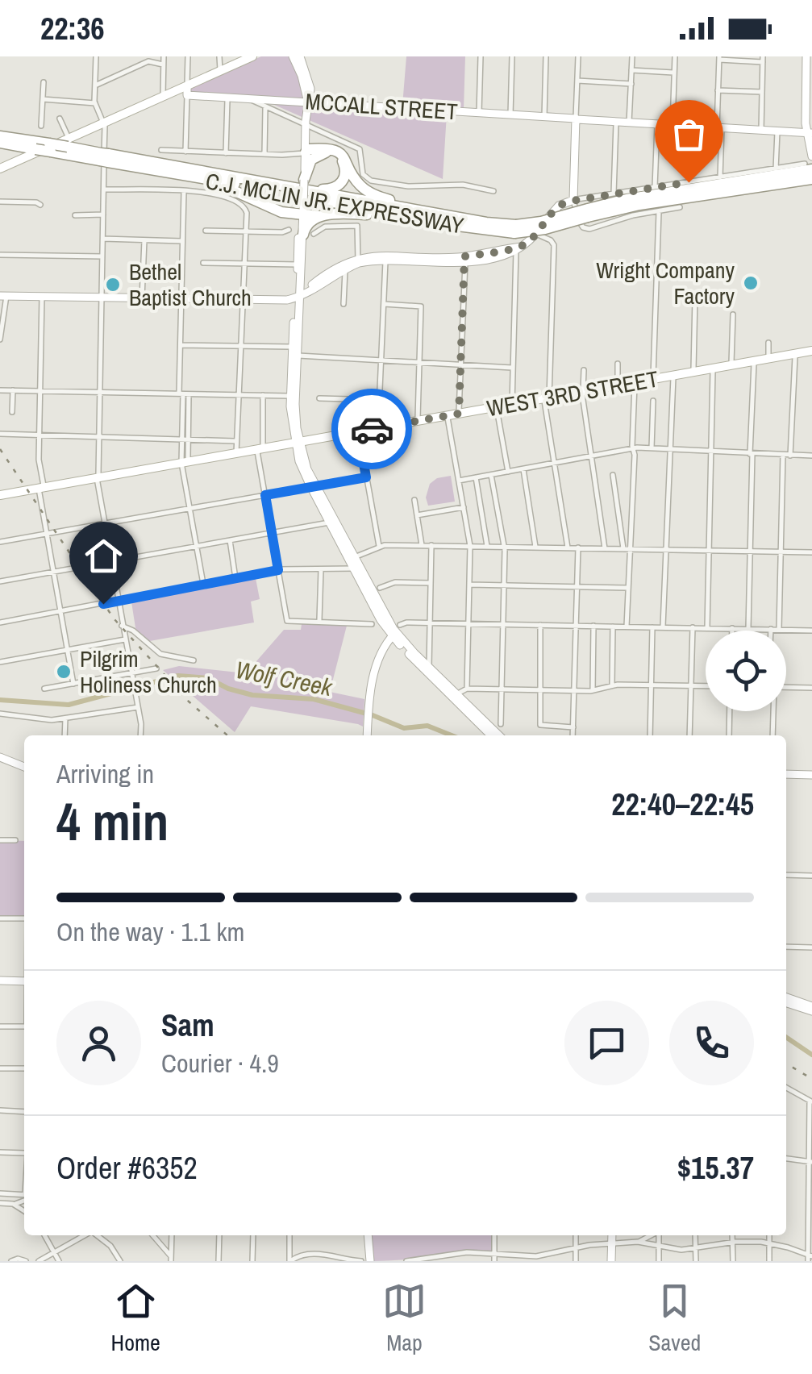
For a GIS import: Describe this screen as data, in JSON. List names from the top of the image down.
{
  "streets": {
    "highway": ["C.J. MCLIN JR. EXPRESSWAY"],
    "main road": ["WEST 3RD STREET"],
    "street": ["MCCALL STREET"]
  },
  "water": ["Wolf Creek"],
  "places": ["Wright Company Factory", "Bethel Baptist Church", "Pilgrim Holiness Church"],
  "page": {
    "status": "22:36",
    "heading": ["4 min", "Arriving in", "22:40–22:45"],
    "panel": [
      "Sam",
      "Courier · 4.9",
      "Order #6352",
      "$15.37"
    ],
    "bar": "On the way · 1.1 km",
    "tabs": ["Home", "Map", "Saved"]
  }
}
